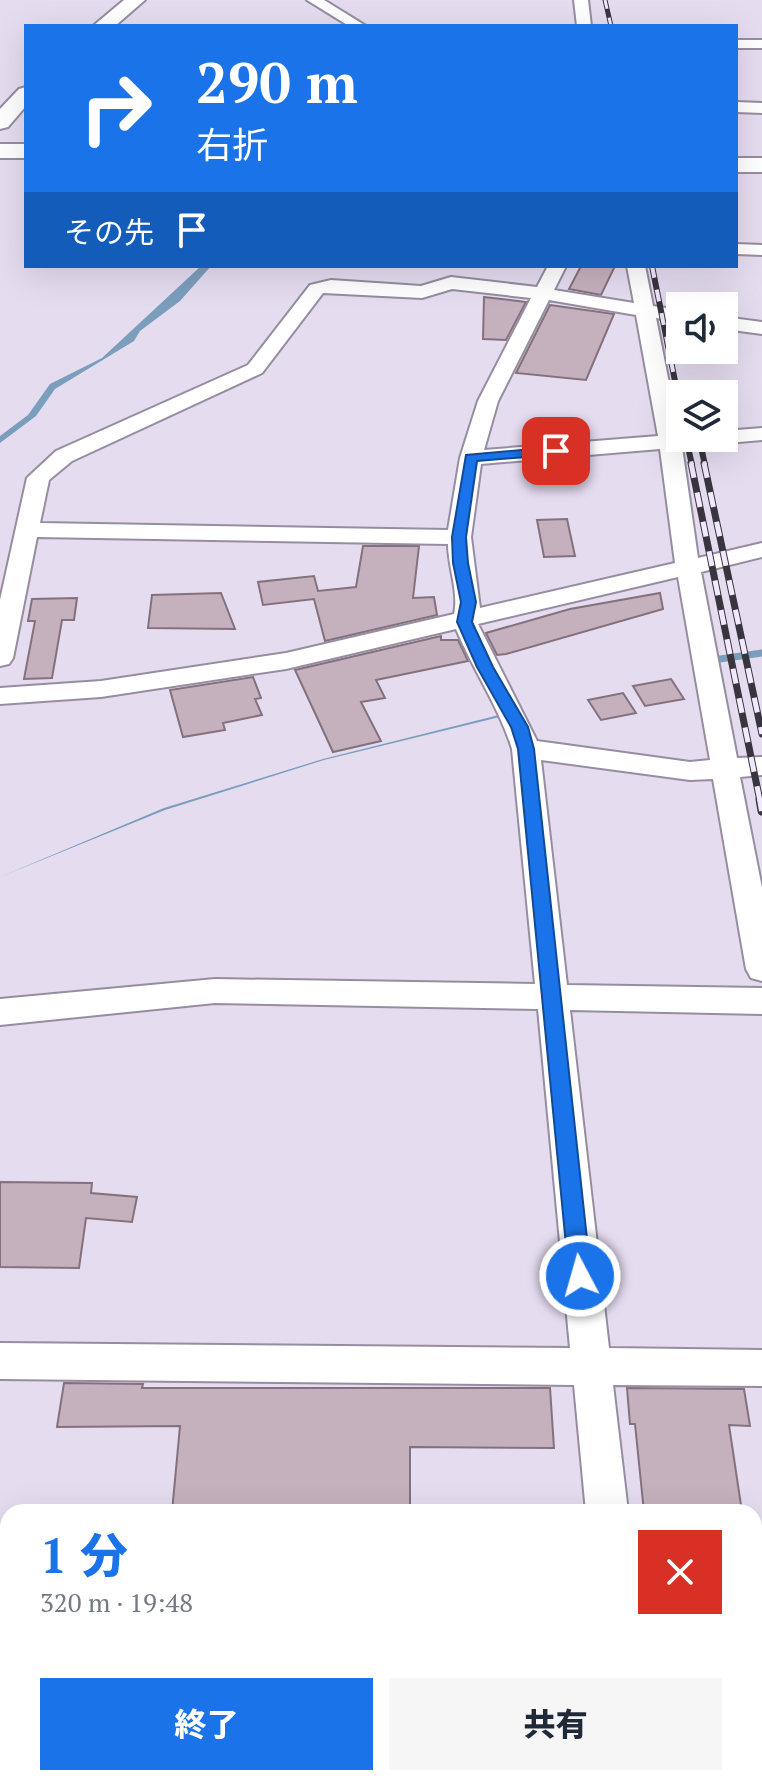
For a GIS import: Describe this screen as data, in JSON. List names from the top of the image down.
{
  "page": {
    "turn": ["290 m", "右折"],
    "then": "その先",
    "heading": ["1 分", "320 m · 19:48"],
    "buttons": ["終了", "共有"]
  }
}
